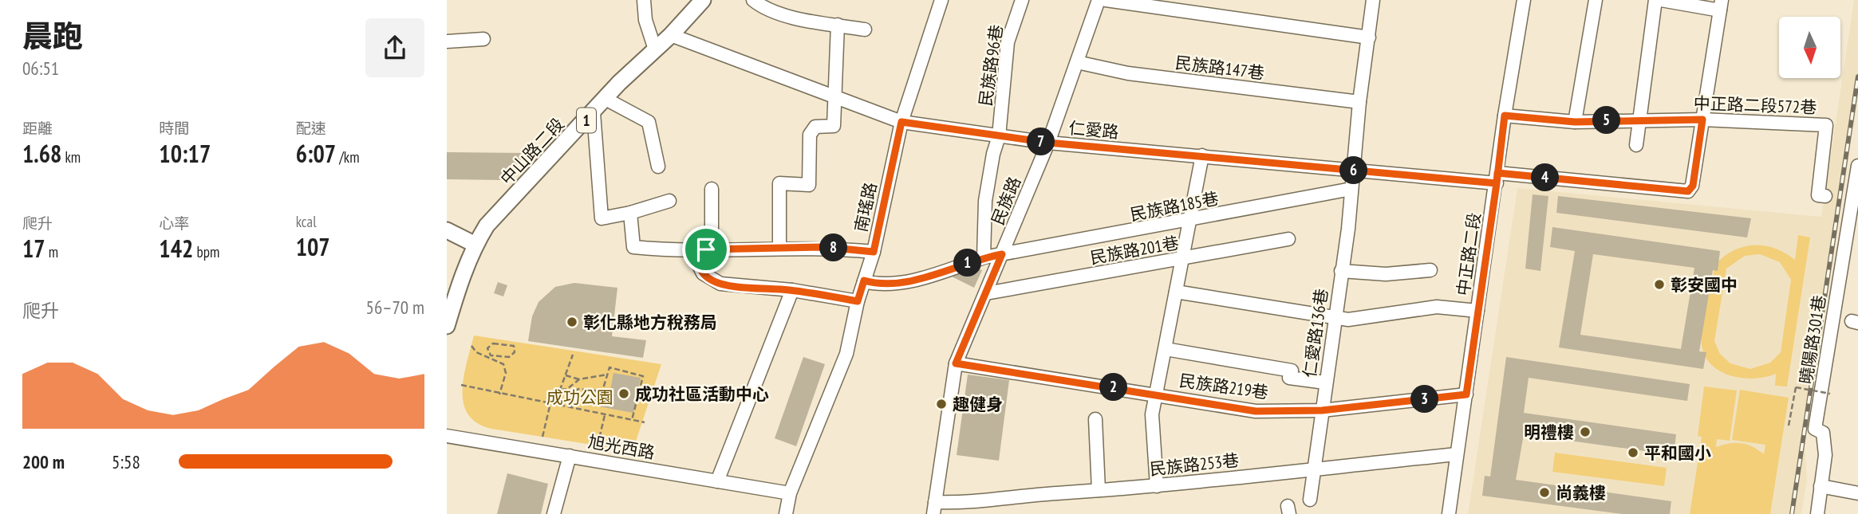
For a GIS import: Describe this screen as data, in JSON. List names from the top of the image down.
{
  "streets": {
    "main road": ["1", "中山路二段"],
    "street": [
      "民族路96巷",
      "民族路147巷",
      "中正路二段572巷",
      "仁愛路",
      "民族路",
      "民族路185巷",
      "南瑤路",
      "民族路201巷",
      "中正路二段",
      "仁愛路136巷",
      "曉陽路301巷",
      "民族路219巷",
      "旭光西路",
      "民族路253巷"
    ]
  },
  "crossings": [
    ["民族路96巷", "仁愛路"],
    ["民族路96巷", "民族路185巷"],
    ["民族路147巷", "民族路"],
    ["民族路147巷", "仁愛路136巷"],
    ["中正路二段572巷", "仁愛路"],
    ["中正路二段572巷", "中正路二段"],
    ["仁愛路", "中山路二段"],
    ["仁愛路", "民族路"],
    ["仁愛路", "南瑤路"],
    ["仁愛路", "中正路二段"],
    ["仁愛路", "仁愛路136巷"],
    ["民族路", "民族路185巷"],
    ["民族路", "民族路201巷"],
    ["民族路", "民族路219巷"],
    ["民族路", "民族路253巷"],
    ["民族路185巷", "南瑤路"],
    ["民族路185巷", "仁愛路136巷"],
    ["南瑤路", "旭光西路"],
    ["中正路二段", "民族路219巷"],
    ["中正路二段", "民族路253巷"],
    ["仁愛路136巷", "民族路219巷"],
    ["仁愛路136巷", "民族路253巷"]
  ],
  "parks": ["成功公園"],
  "places": [
    "彰安國中",
    "彰化縣地方稅務局",
    "成功社區活動中心",
    "趣健身",
    "明禮樓",
    "平和國小",
    "尚義樓"
  ],
  "north": "bottom",
  "page": {
    "heading": ["晨跑", "06:51"],
    "stats": [
      ["距離", "1.68 km"],
      ["時間", "10:17"],
      ["配速", "6:07 /km"],
      ["爬升", "17 m"],
      ["心率", "142 bpm"],
      ["kcal", "107"]
    ],
    "pins": [
      "5",
      "7",
      "6",
      "4",
      "8",
      "1",
      "2",
      "3"
    ],
    "chart": ["爬升", "56–70 m"],
    "list": [
      {
        "name": "200 m",
        "note": "5:58"
      }
    ]
  }
}
